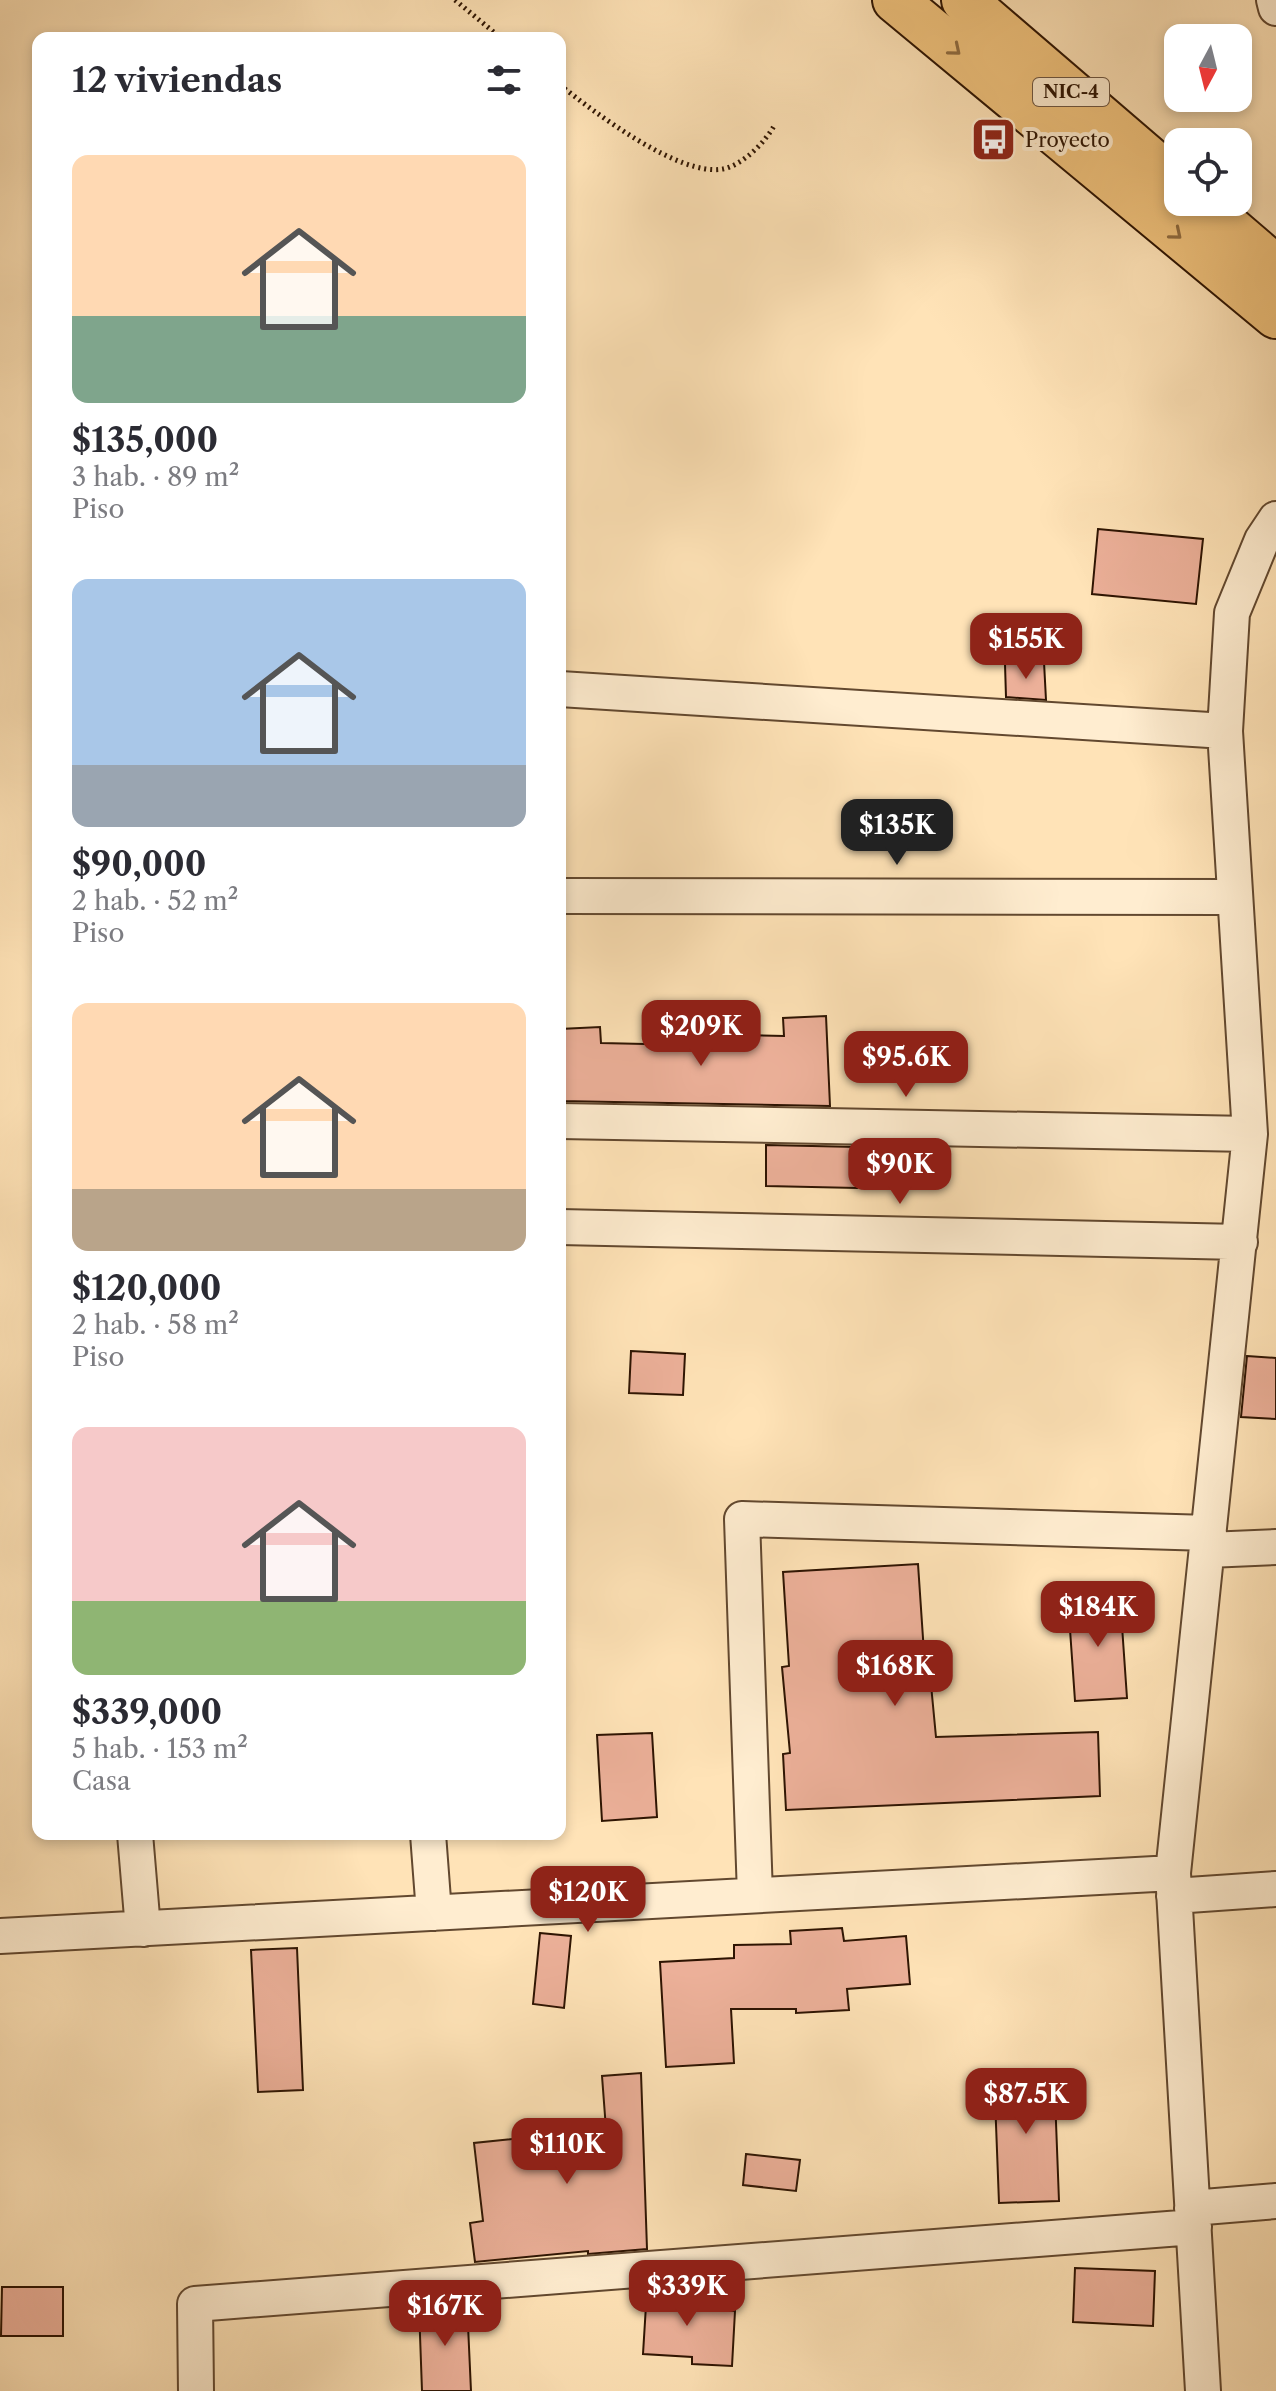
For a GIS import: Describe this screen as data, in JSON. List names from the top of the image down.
{
  "streets": {
    "highway": ["NIC-4"]
  },
  "places": {
    "bus stop": ["Proyecto"]
  },
  "north": "bottom",
  "page": {
    "heading": "12 viviendas",
    "list": [
      {
        "name": "$135,000",
        "note": "3 hab. · 89 m² · Piso"
      },
      {
        "name": "$90,000",
        "note": "2 hab. · 52 m² · Piso"
      },
      {
        "name": "$120,000",
        "note": "2 hab. · 58 m² · Piso"
      },
      {
        "name": "$339,000",
        "note": "5 hab. · 153 m² · Casa"
      }
    ],
    "price": [
      "$155K",
      "$135K",
      "$209K",
      "$95.6K",
      "$90K",
      "$184K",
      "$168K",
      "$120K",
      "$87.5K",
      "$110K",
      "$339K",
      "$167K"
    ]
  }
}
